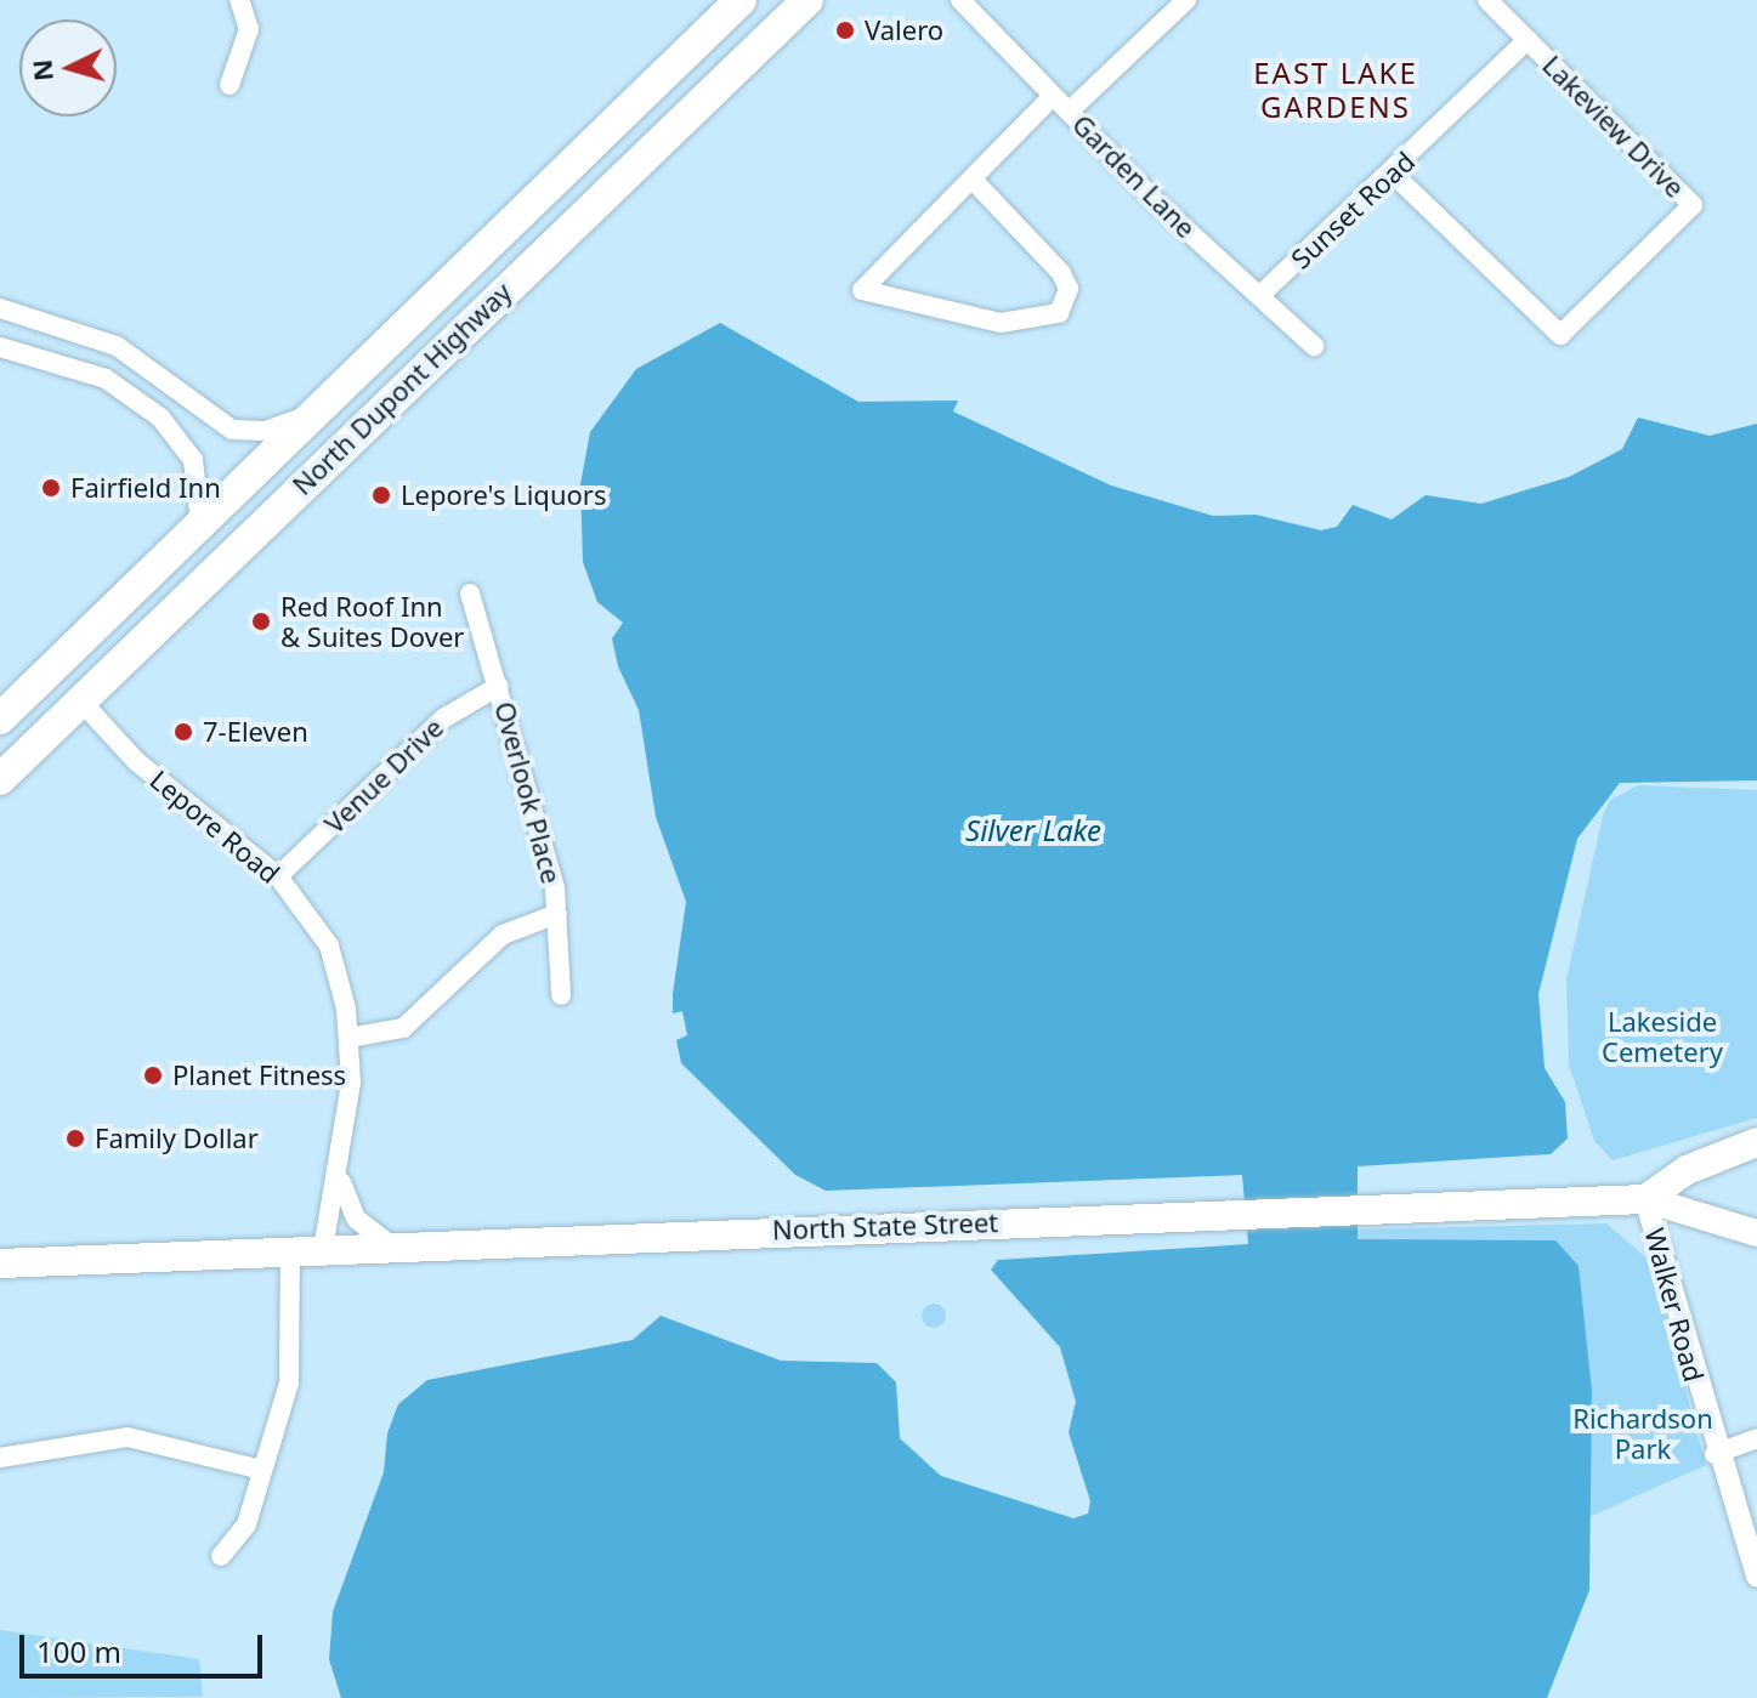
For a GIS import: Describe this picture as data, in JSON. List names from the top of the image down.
{
  "streets": {
    "highway": ["North Dupont Highway"],
    "main road": ["North State Street"],
    "street": [
      "Lakeview Drive",
      "Garden Lane",
      "Sunset Road",
      "Venue Drive",
      "Overlook Place",
      "Lepore Road",
      "Walker Road"
    ]
  },
  "crossings": [
    ["Lakeview Drive", "Sunset Road"],
    ["Garden Lane", "Sunset Road"],
    ["North Dupont Highway", "Lepore Road"],
    ["Venue Drive", "Overlook Place"],
    ["Venue Drive", "Lepore Road"],
    ["Lepore Road", "North State Street"],
    ["North State Street", "Walker Road"]
  ],
  "districts": ["EAST LAKE GARDENS"],
  "water": ["Silver Lake"],
  "parks": ["Lakeside Cemetery", "Richardson Park"],
  "places": [
    "Valero",
    "Fairfield Inn",
    "Lepore's Liquors",
    "Red Roof Inn & Suites Dover",
    "7-Eleven",
    "Planet Fitness",
    "Family Dollar"
  ],
  "scale_bar": "100 m",
  "north": "left"
}
